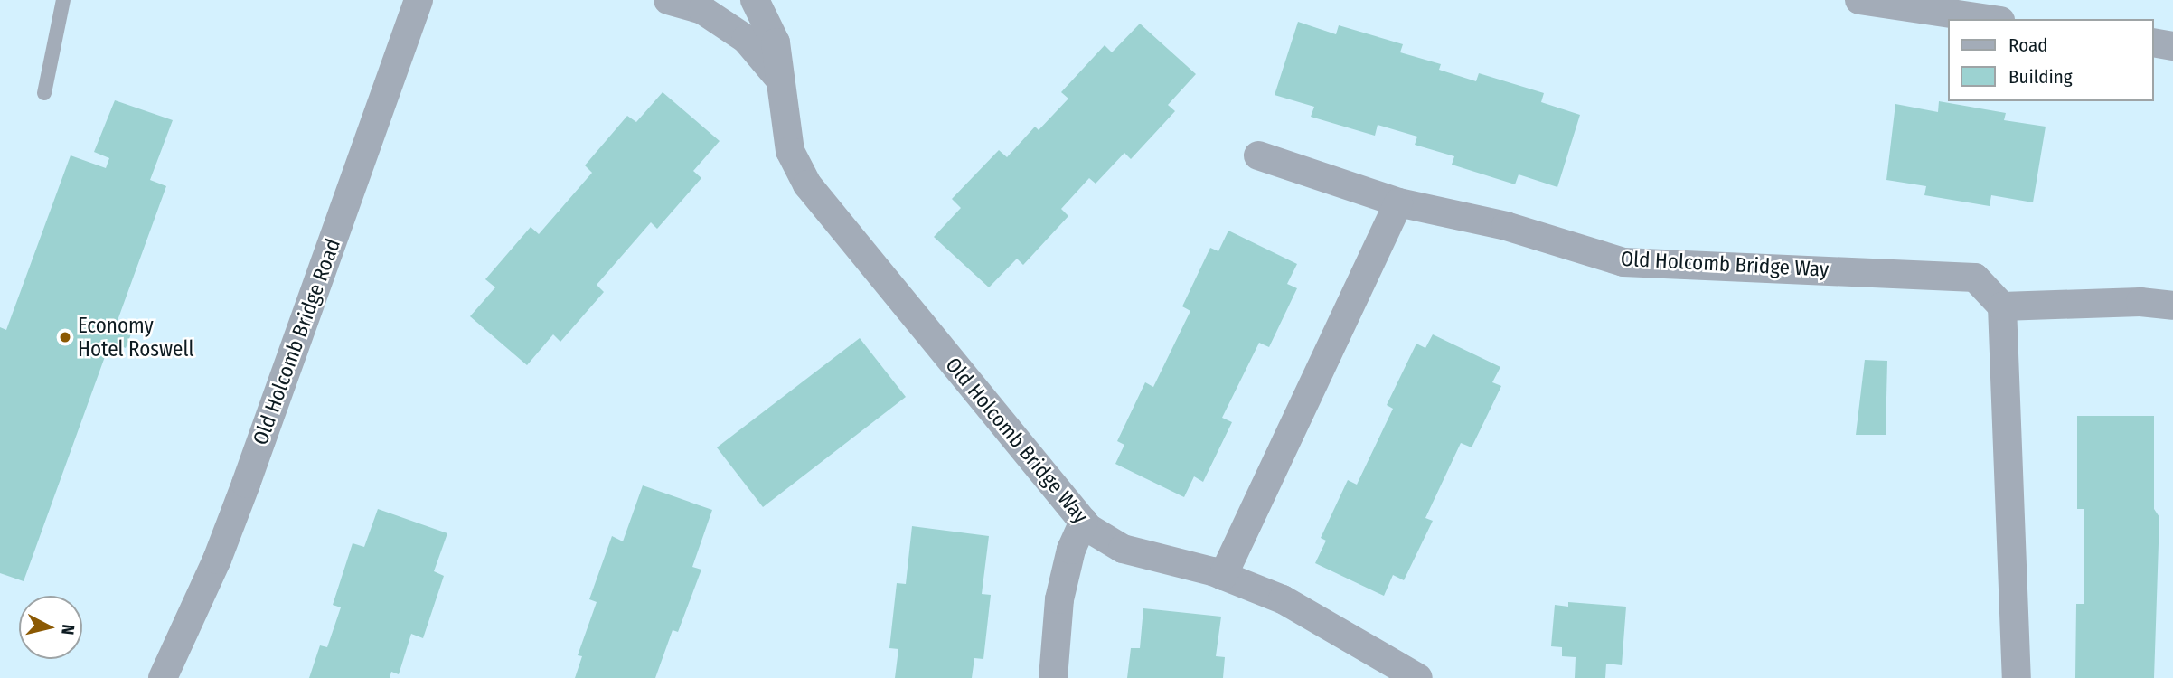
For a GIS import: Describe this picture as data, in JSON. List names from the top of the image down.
{
  "streets": {
    "street": ["Old Holcomb Bridge Way", "Old Holcomb Bridge Road"]
  },
  "places": ["Economy Hotel Roswell"],
  "legend": ["Road", "Building"],
  "north": "right"
}
